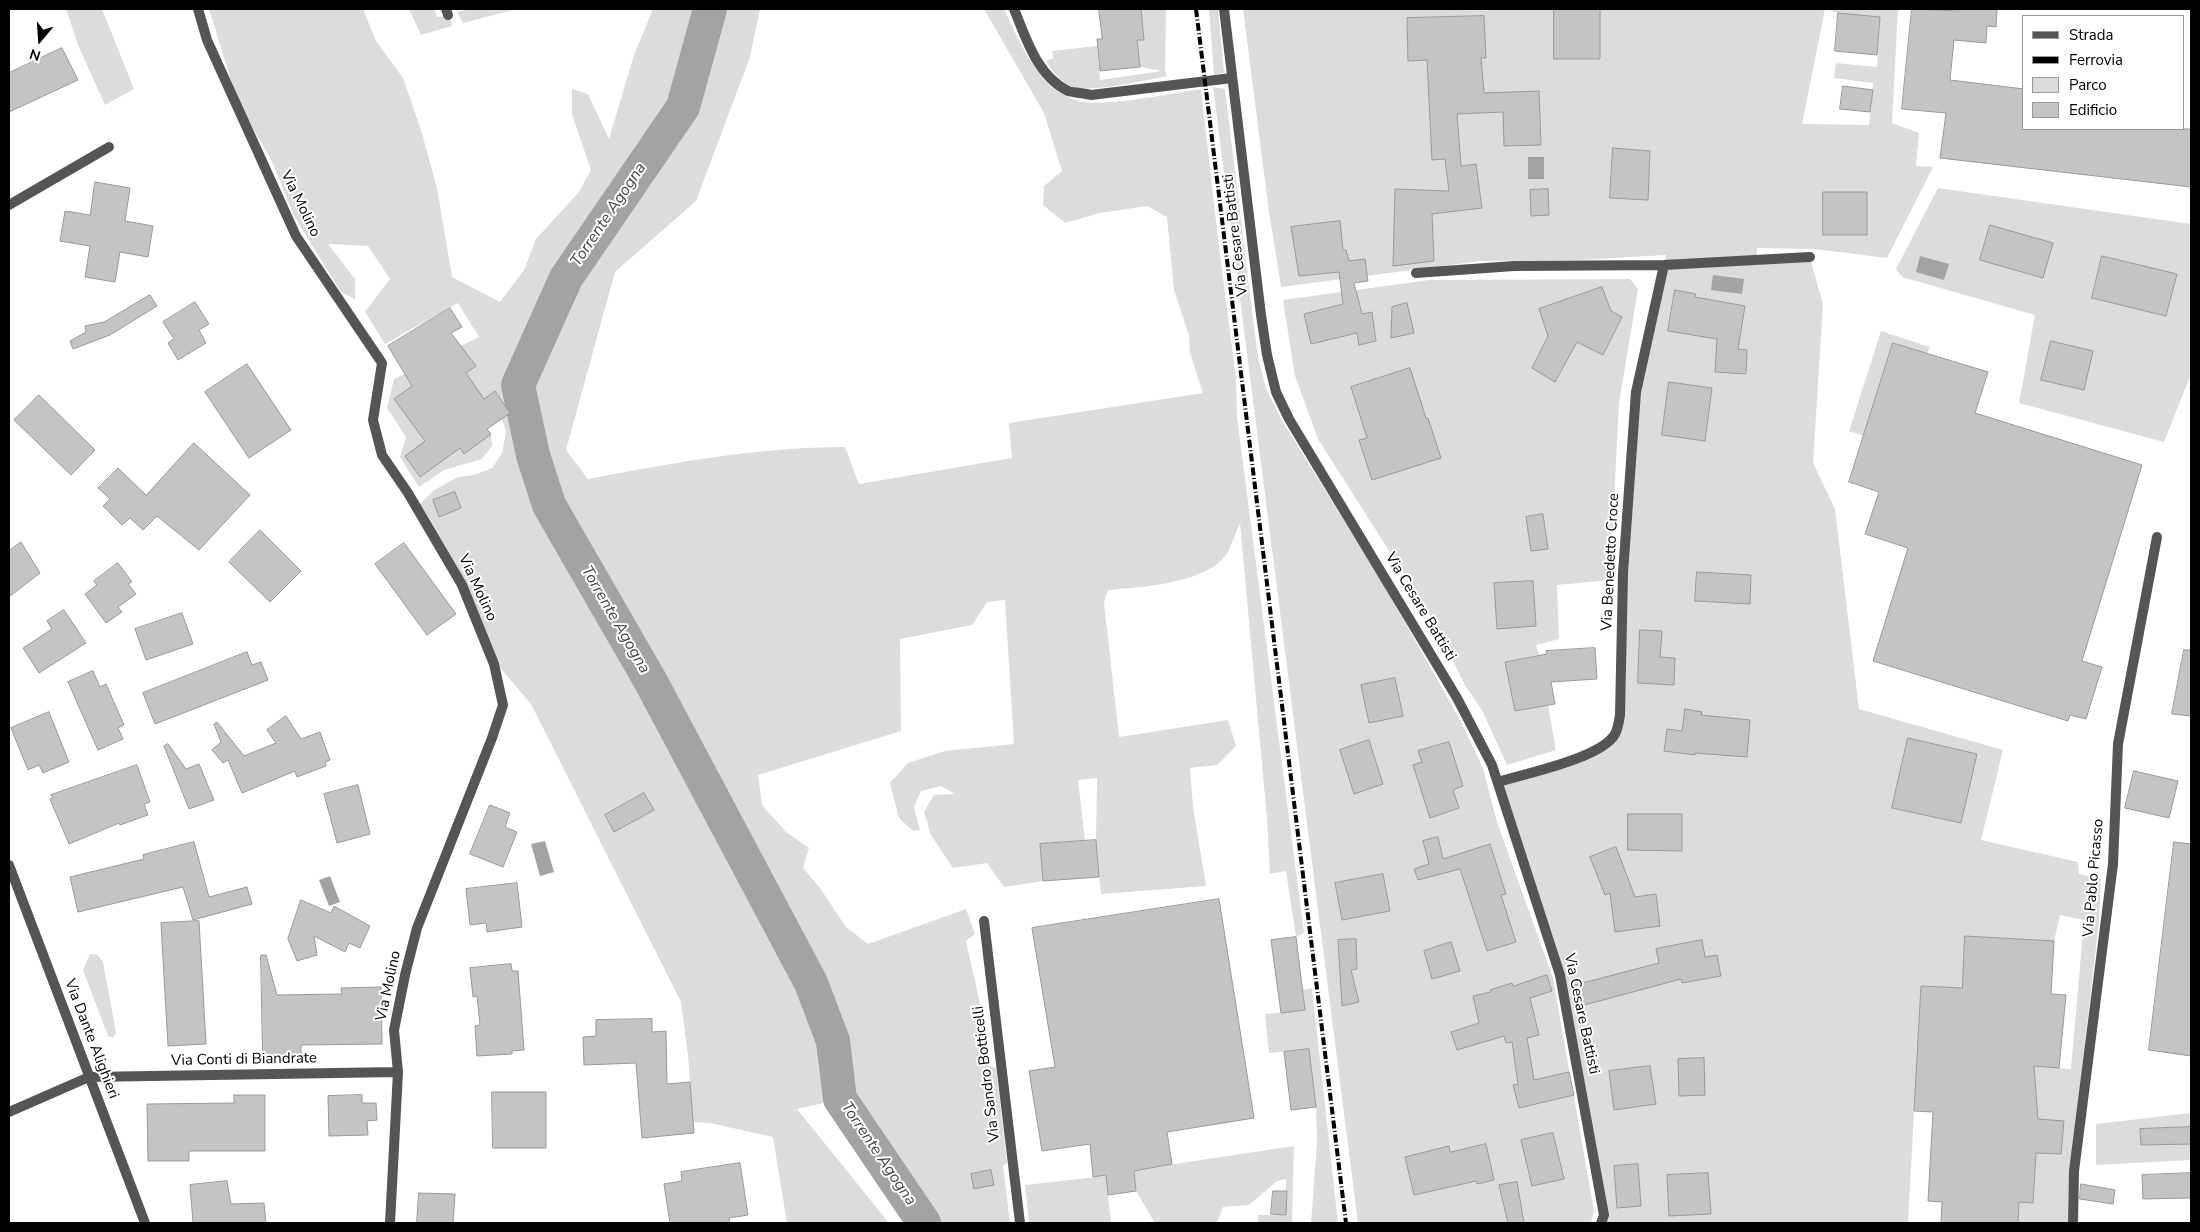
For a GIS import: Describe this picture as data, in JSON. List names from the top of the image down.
{
  "streets": {
    "street": [
      "Via Molino",
      "Via Cesare Battisti",
      "Via Benedetto Croce",
      "Via Pablo Picasso",
      "Via Dante Alighieri",
      "Via Conti di Biandrate",
      "Via Sandro Botticelli"
    ]
  },
  "crossings": [
    ["Via Molino", "Via Conti di Biandrate"],
    ["Via Cesare Battisti", "Via Benedetto Croce"],
    ["Via Dante Alighieri", "Via Conti di Biandrate"]
  ],
  "water": ["Torrente Agogna"],
  "legend": [
    "Strada",
    "Ferrovia",
    "Parco",
    "Edificio"
  ],
  "north": "bottom"
}
